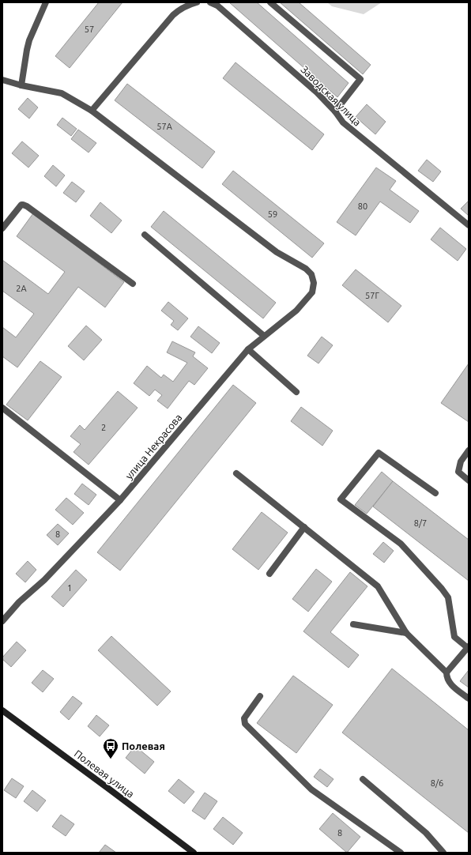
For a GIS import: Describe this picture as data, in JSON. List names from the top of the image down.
{
  "streets": {
    "street": ["Заводская улица", "улица Некрасова", "Полевая улица"]
  },
  "places": {
    "bus stop": ["Полевая"]
  },
  "house_numbers": [
    "57",
    "57А",
    "80",
    "59",
    "2А",
    "57Г",
    "2",
    "8/7",
    "8",
    "1",
    "8/6",
    "8"
  ]
}
